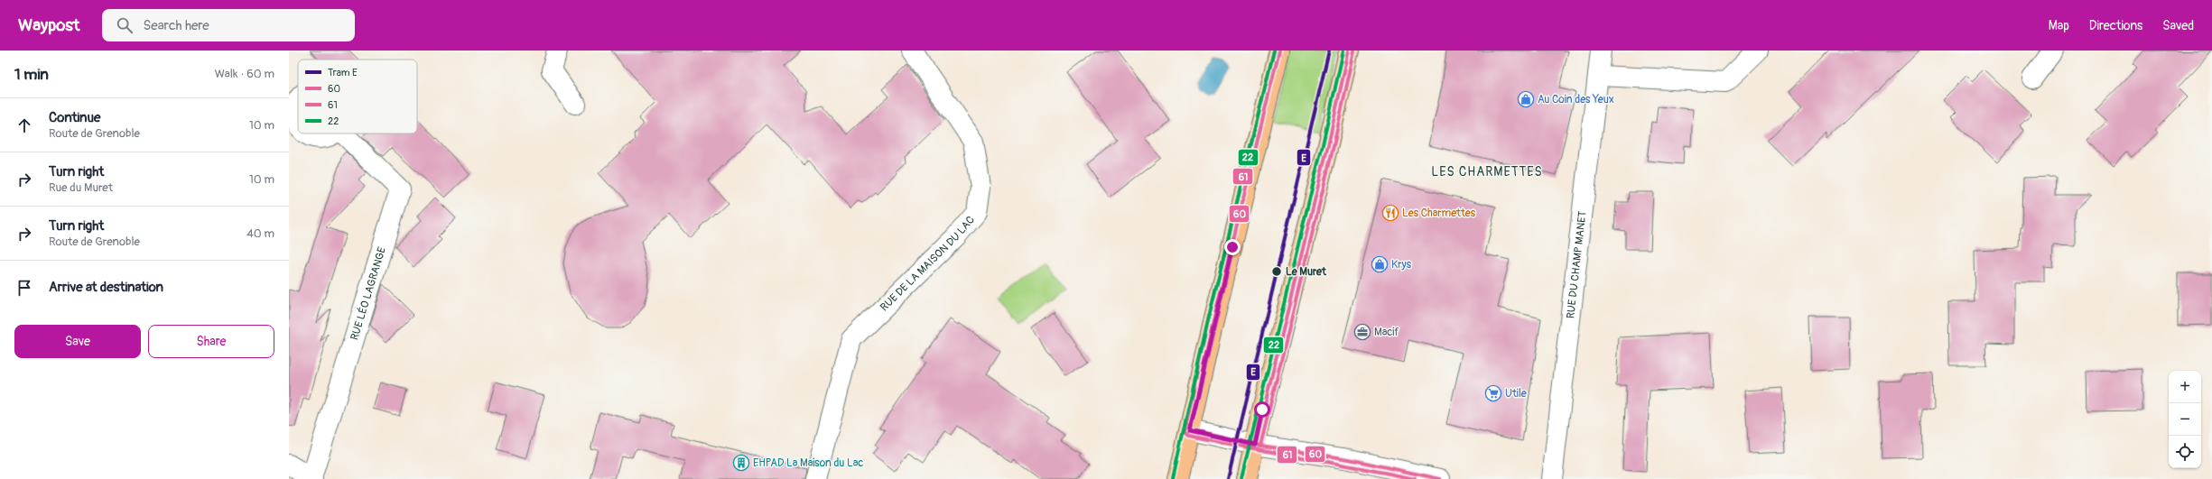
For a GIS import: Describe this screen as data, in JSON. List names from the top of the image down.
{
  "streets": {
    "street": ["RUE DE LA MAISON DU LAC", "RUE DU CHAMP MANET", "RUE LÉO LAGRANGE"]
  },
  "districts": ["LES CHARMETTES"],
  "places": {
    "shop": ["Au Coin des Yeux", "Krys"],
    "restaurant": ["Les Charmettes"],
    "other": ["Le Muret"],
    "office": ["Macif"],
    "supermarket": ["Utile"],
    "building": ["EHPAD La Maison du Lac"]
  },
  "lines": [
    "tram line E",
    "transit line 60",
    "transit line 61",
    "transit line 22"
  ],
  "legend": [
    "Tram E",
    "60",
    "61",
    "22"
  ],
  "page": {
    "header": "Waypost",
    "search": "Search here",
    "nav": ["Map", "Directions", "Saved"],
    "heading": ["1 min", "Walk · 60 m"],
    "list": [
      ["Continue", "Route de Grenoble", "10 m"],
      ["Turn right", "Rue du Muret", "10 m"],
      ["Turn right", "Route de Grenoble", "40 m"],
      "Arrive at destination"
    ],
    "buttons": ["Save", "Share"],
    "map_buttons": ["+", "−"]
  }
}
